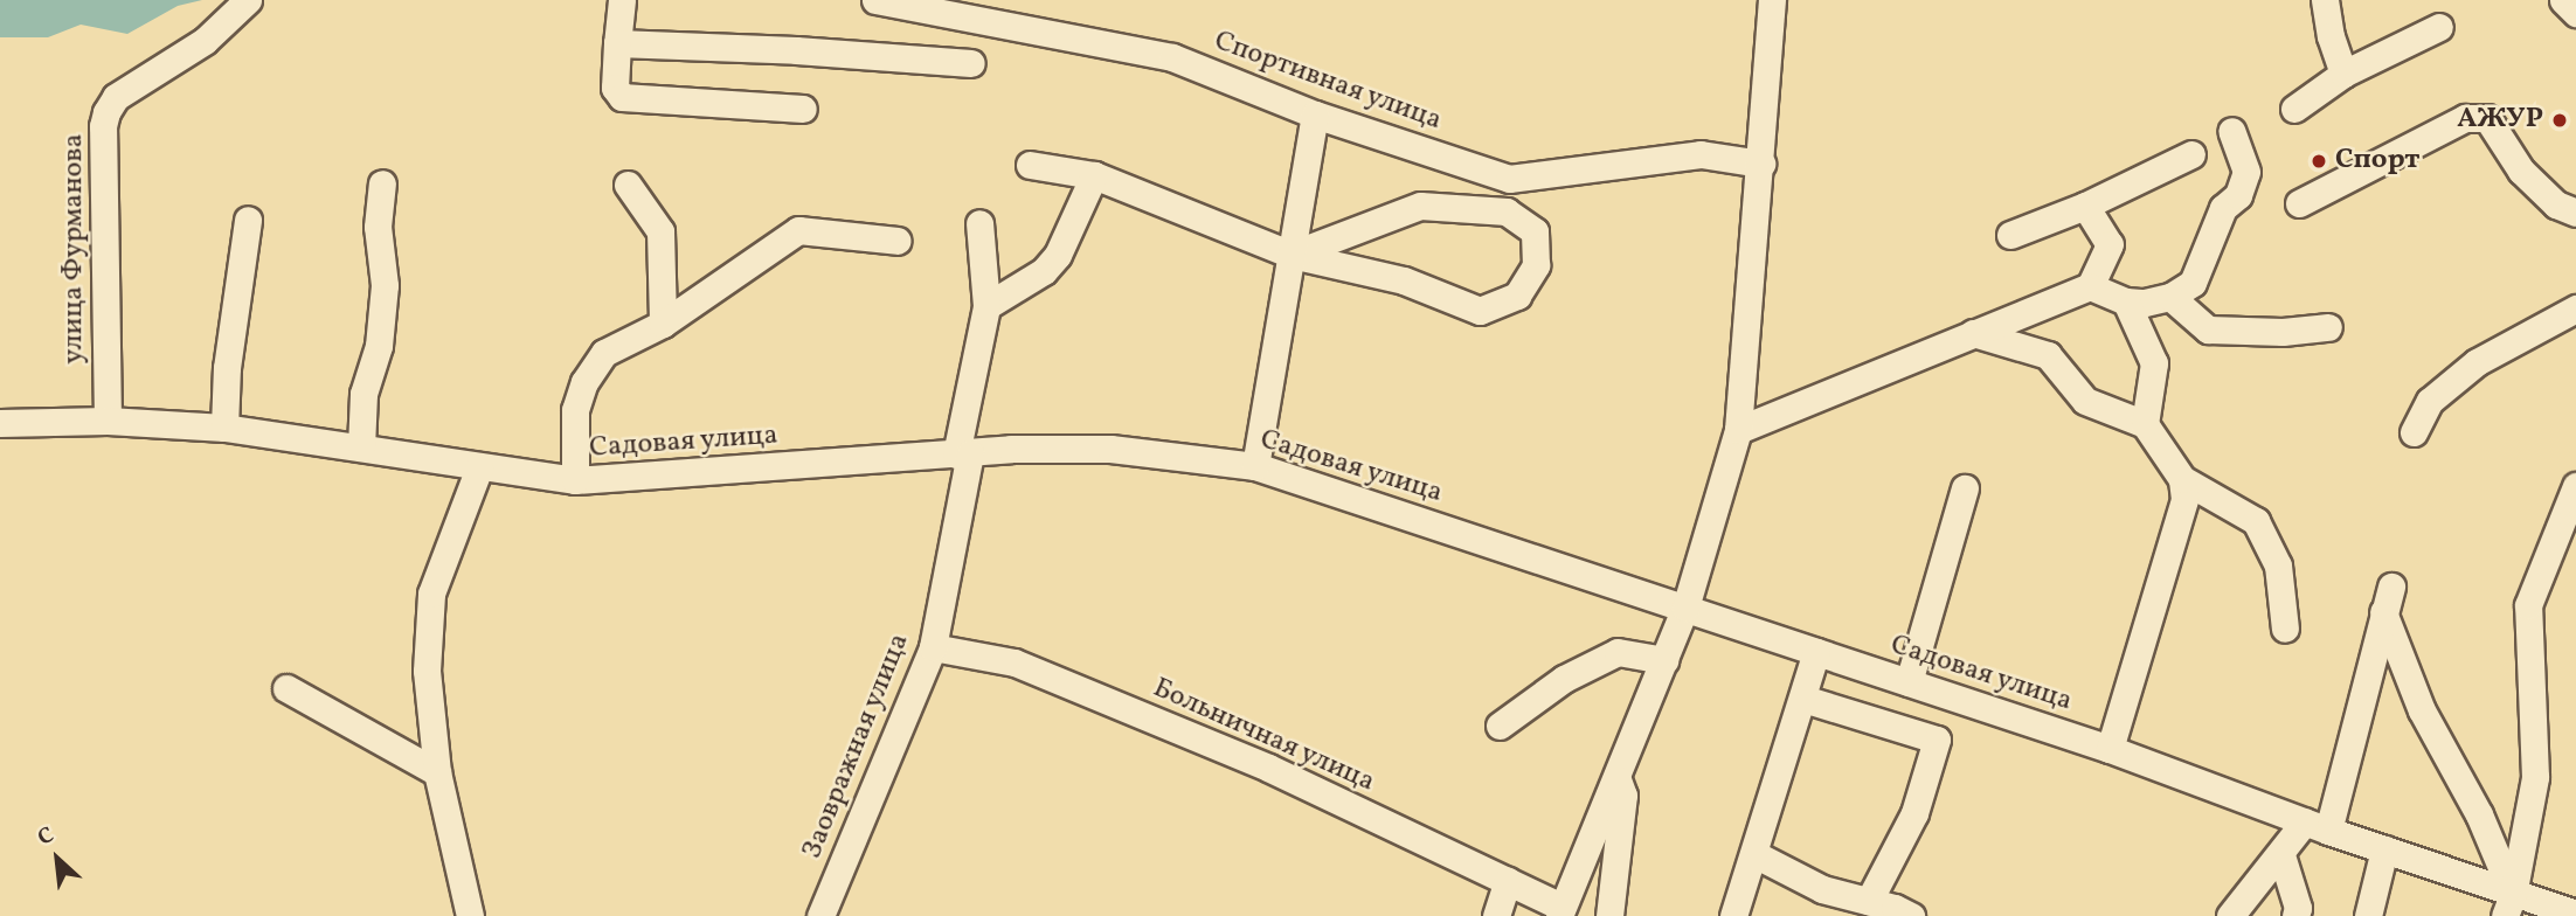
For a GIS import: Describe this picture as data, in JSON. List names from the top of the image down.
{
  "streets": {
    "street": [
      "Спортивная улица",
      "улица Фурманова",
      "Садовая улица",
      "Больничная улица",
      "Заовражная улица"
    ]
  },
  "crossings": [
    ["Спортивная улица", "Больничная улица"],
    ["улица Фурманова", "Садовая улица"],
    ["Садовая улица", "Больничная улица"],
    ["Садовая улица", "Заовражная улица"],
    ["Больничная улица", "Заовражная улица"]
  ],
  "places": ["АЖУР", "Спорт"],
  "north": "top left"
}
